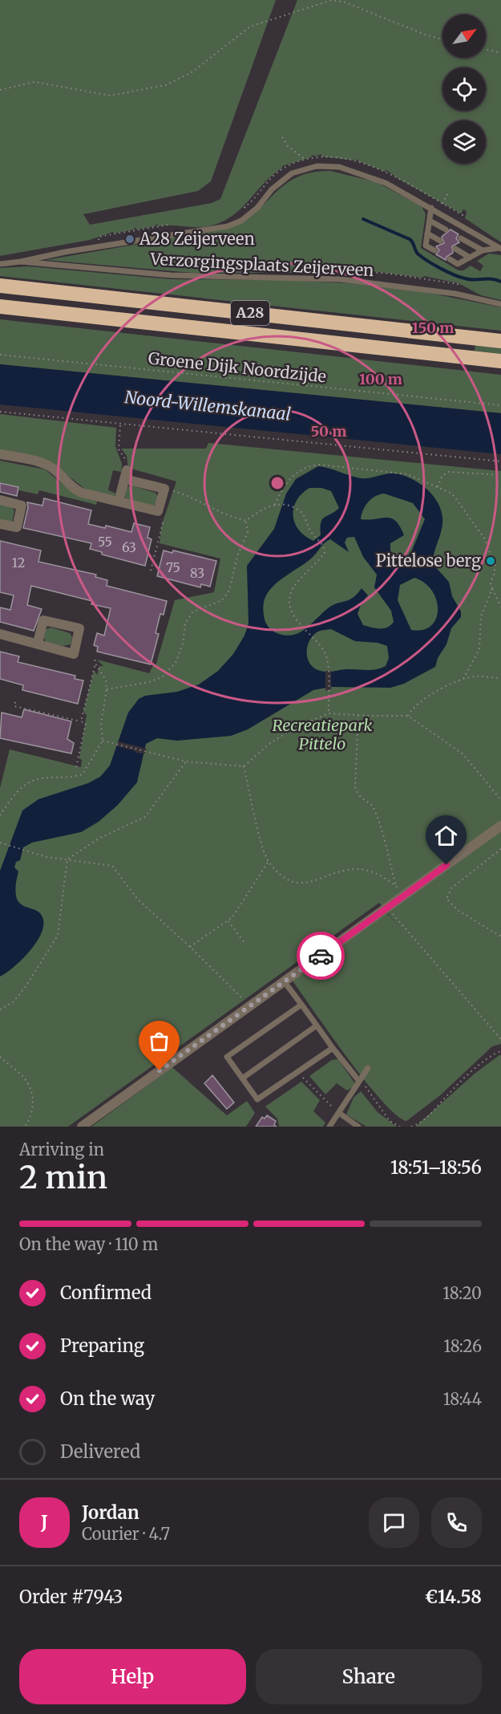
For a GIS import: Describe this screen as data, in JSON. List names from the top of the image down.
{
  "streets": {
    "highway": ["A28"],
    "lane": ["Verzorgingsplaats Zeijerveen"],
    "path": ["Groene Dijk Noordzijde"]
  },
  "water": ["Noord-Willemskanaal"],
  "parks": ["Recreatiepark Pittelo"],
  "places": ["A28 Zeijerveen", "Pittelose berg"],
  "house_numbers": [
    "55",
    "63",
    "12",
    "75",
    "83"
  ],
  "north": "top right",
  "page": {
    "heading": ["2 min", "Arriving in", "18:51–18:56"],
    "panel": [
      "Jordan",
      "Courier · 4.7",
      "Order #7943",
      "€14.58"
    ],
    "bar": "On the way · 110 m",
    "list": [
      ["Confirmed", "18:20"],
      ["Preparing", "18:26"],
      ["On the way", "18:44"],
      "Delivered"
    ],
    "round": "J",
    "buttons": ["Help", "Share"]
  },
  "rings": ["150 m", "100 m", "50 m"]
}
